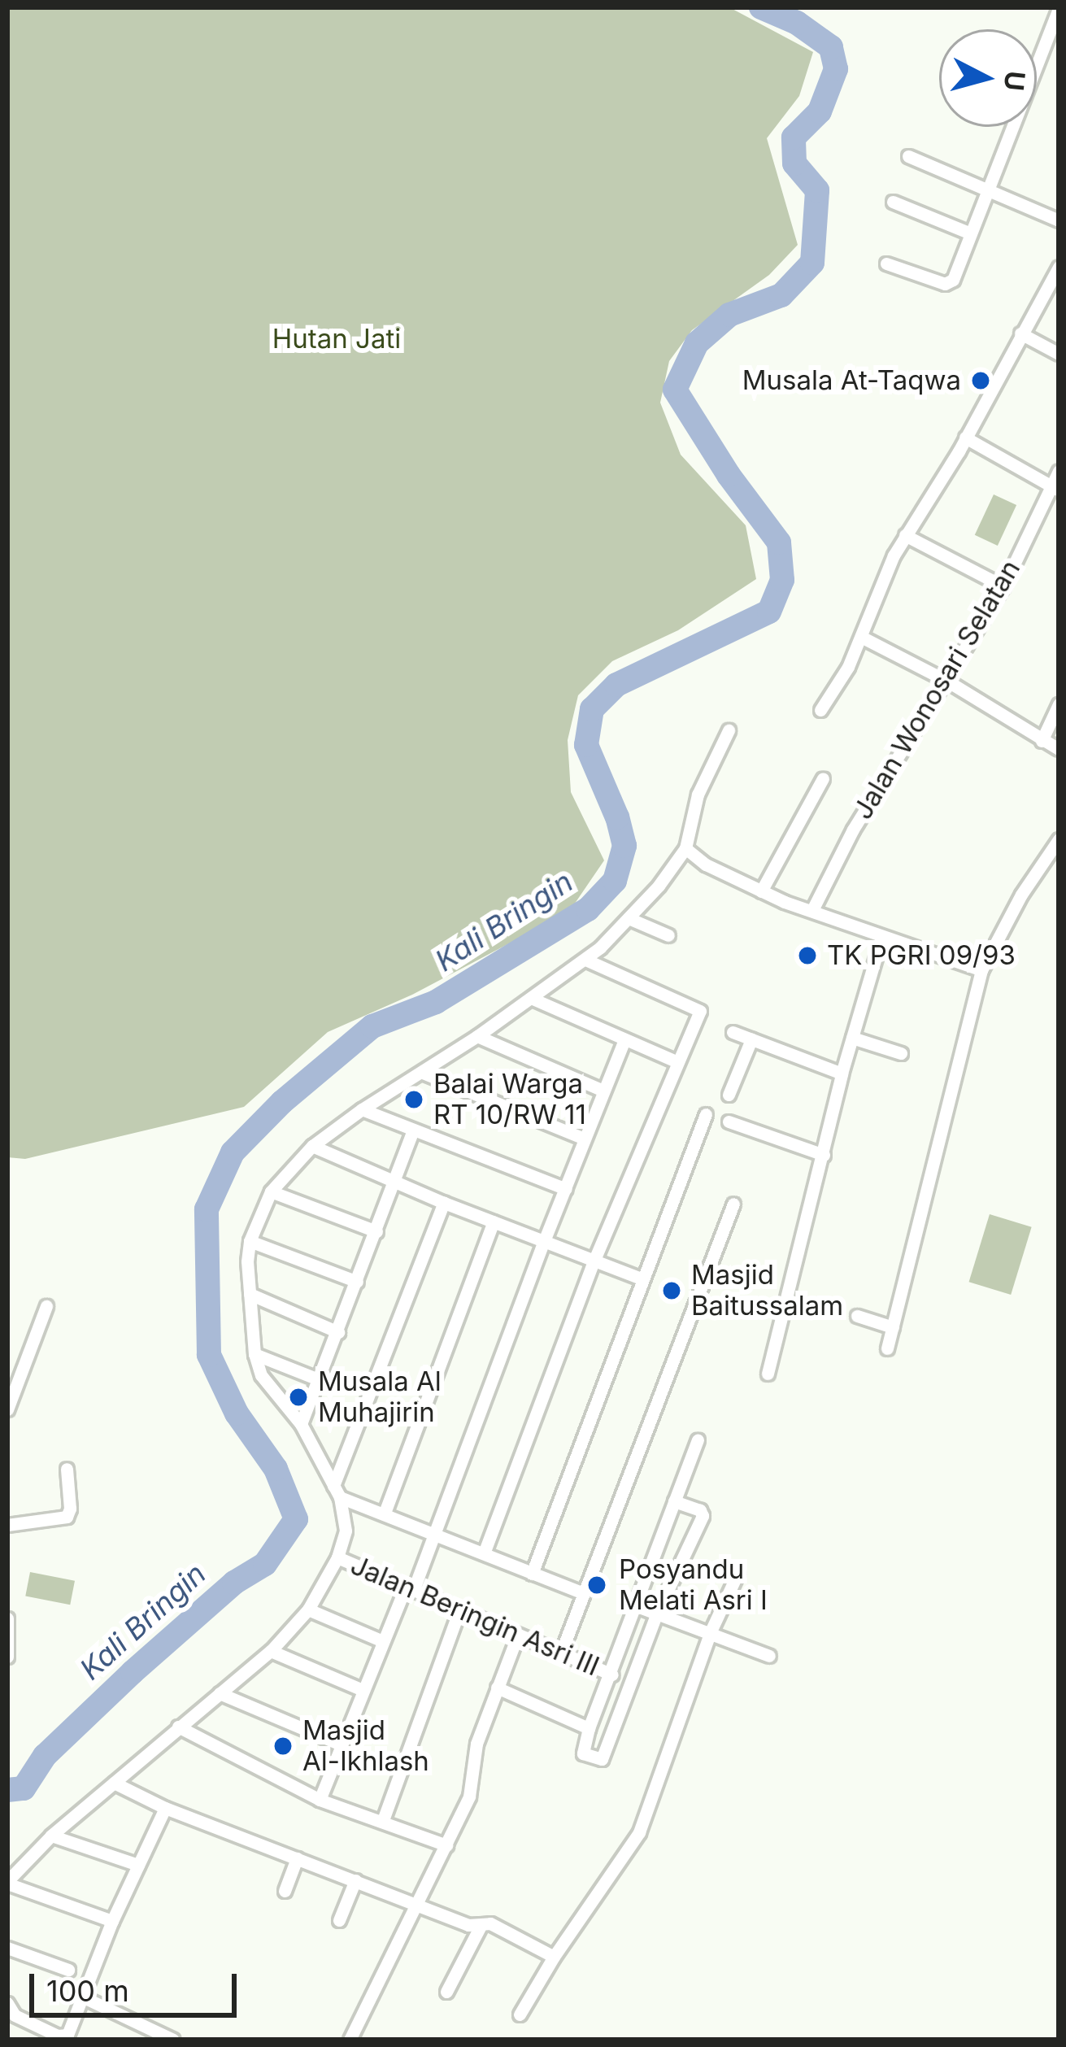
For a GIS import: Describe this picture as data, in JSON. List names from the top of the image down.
{
  "streets": {
    "street": ["Jalan Wonosari Selatan", "Jalan Beringin Asri III"]
  },
  "water": ["Kali Bringin"],
  "parks": ["Hutan Jati"],
  "places": [
    "Musala At-Taqwa",
    "TK PGRI 09/93",
    "Balai Warga RT 10/RW 11",
    "Masjid Baitussalam",
    "Musala Al Muhajirin",
    "Posyandu Melati Asri I",
    "Masjid Al-Ikhlash"
  ],
  "scale_bar": "100 m",
  "north": "right"
}
